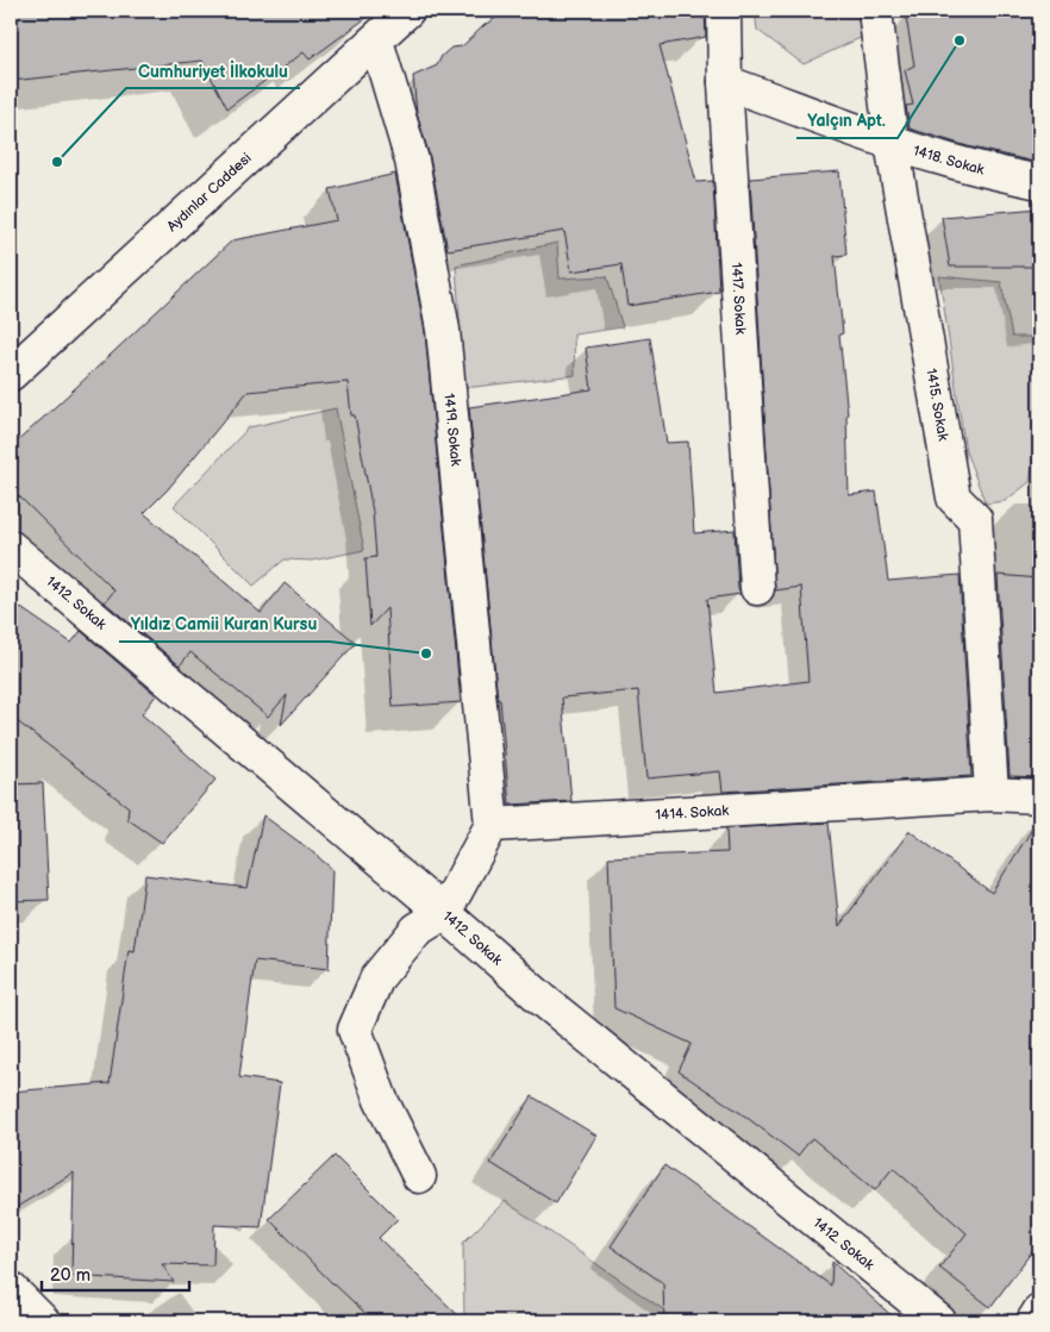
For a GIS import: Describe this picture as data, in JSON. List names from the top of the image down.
{
  "streets": {
    "street": [
      "1418. Sokak",
      "Aydınlar Caddesi",
      "1417. Sokak",
      "1415. Sokak",
      "1419. Sokak",
      "1412. Sokak",
      "1414. Sokak"
    ]
  },
  "crossings": [
    ["1418. Sokak", "1417. Sokak"],
    ["1418. Sokak", "1415. Sokak"],
    ["Aydınlar Caddesi", "1419. Sokak"],
    ["1415. Sokak", "1414. Sokak"],
    ["1419. Sokak", "1414. Sokak"]
  ],
  "places": ["Yalçın Apt.", "Cumhuriyet İlkokulu", "Yıldız Camii Kuran Kursu"],
  "scale_bar": "20 m"
}
